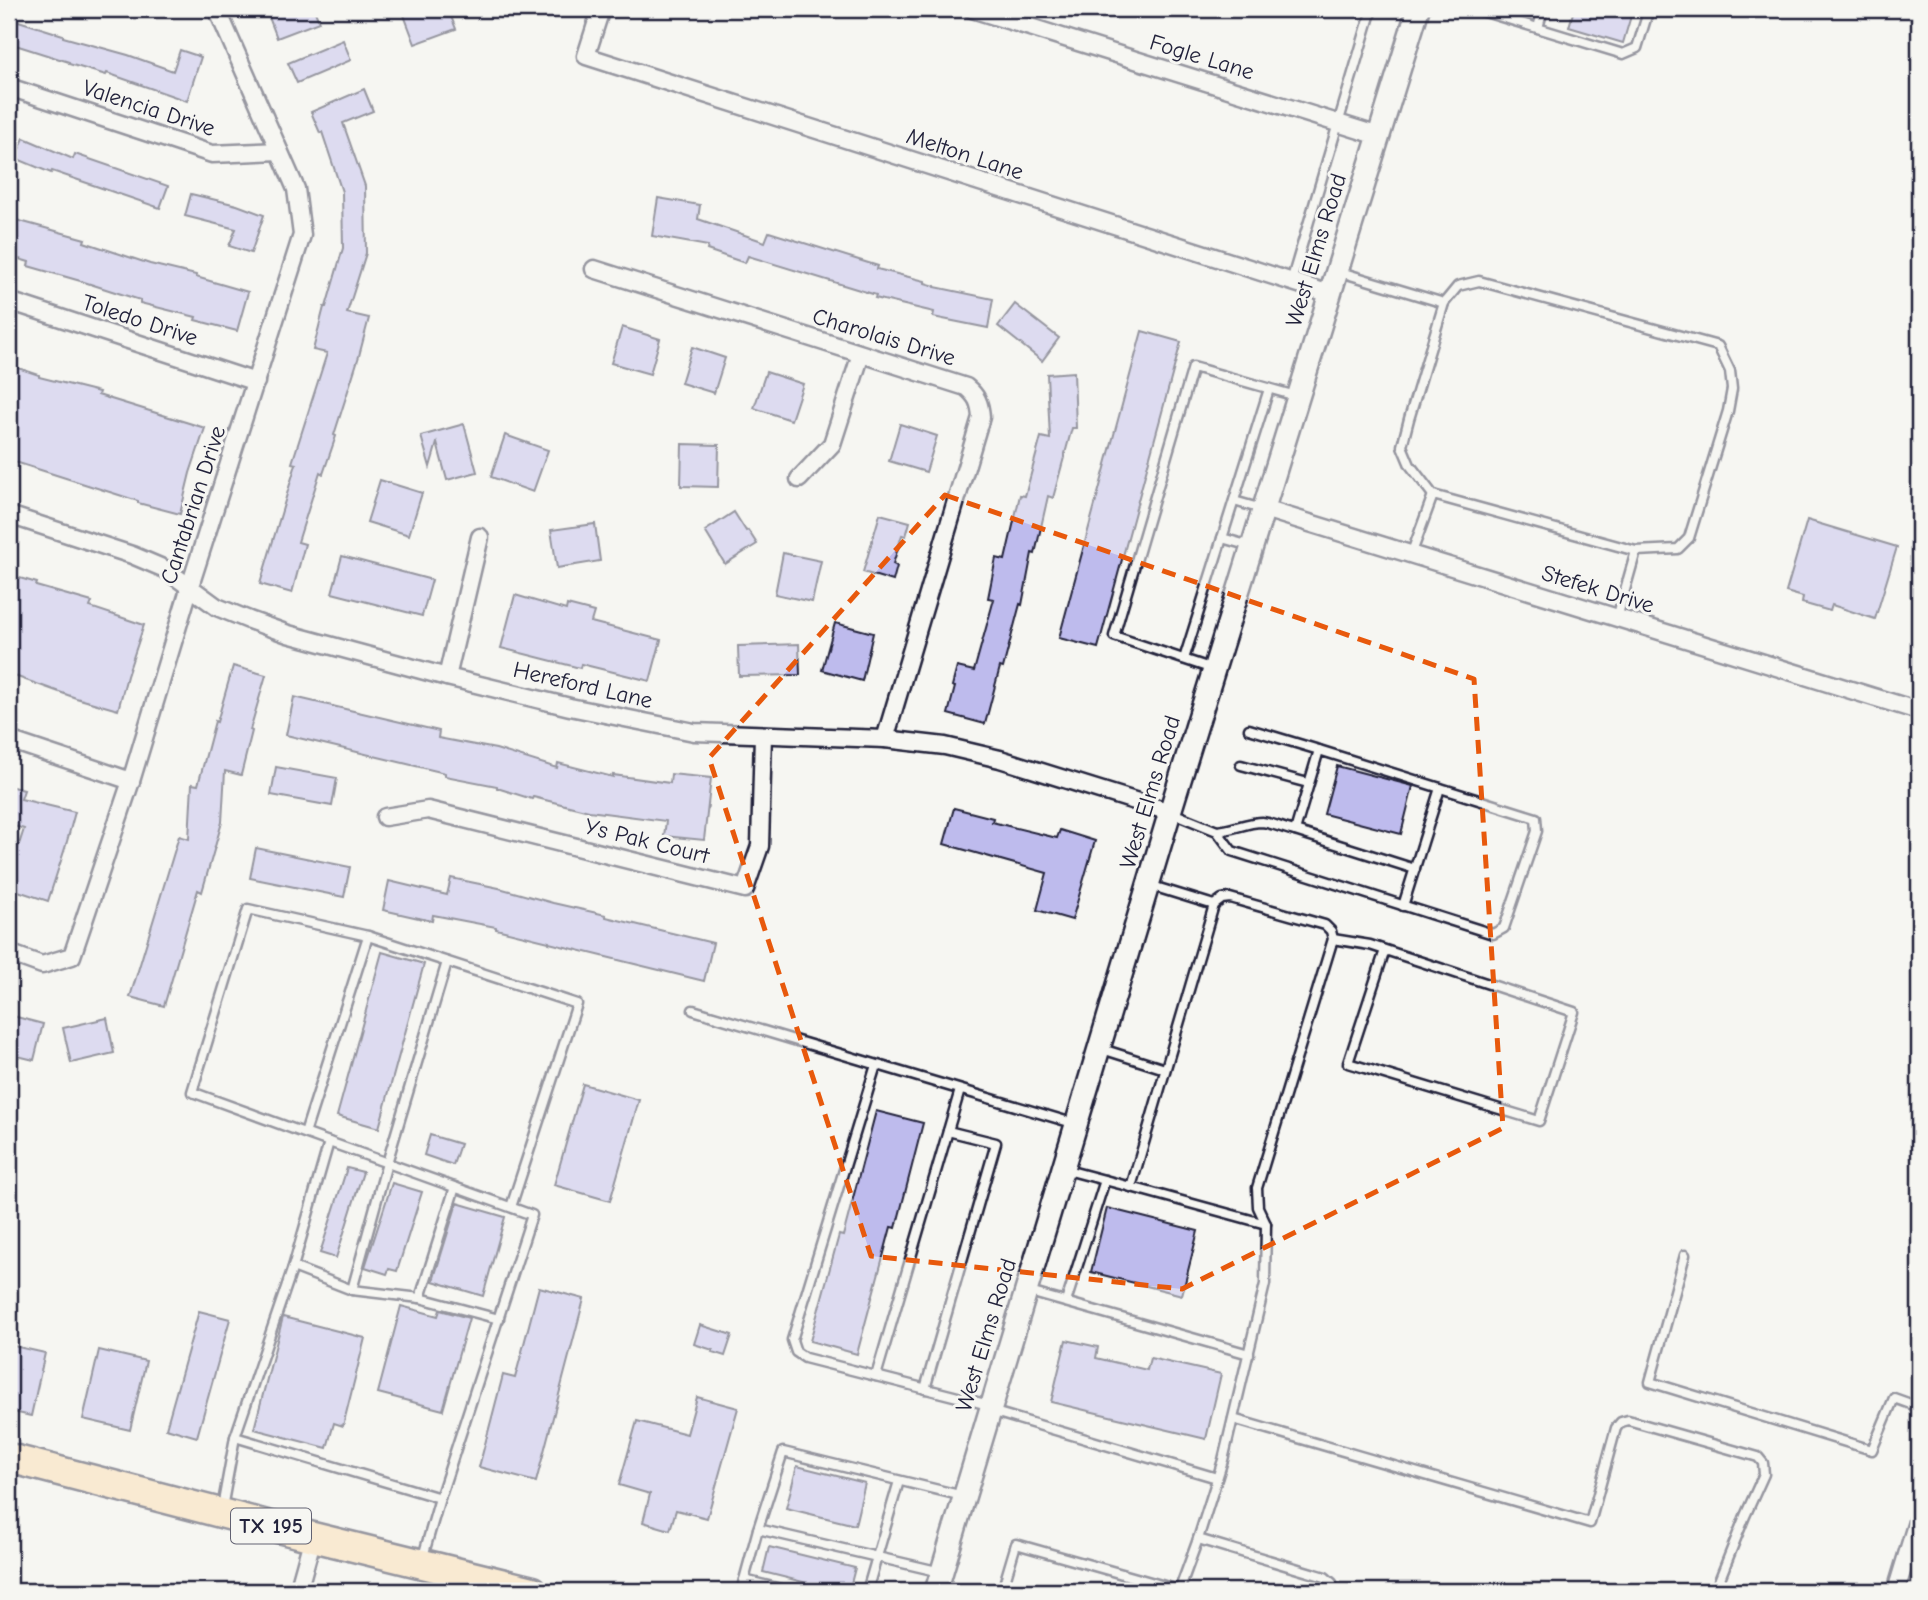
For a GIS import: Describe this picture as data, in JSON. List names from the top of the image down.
{
  "streets": {
    "highway": ["TX 195"],
    "main road": ["West Elms Road"],
    "street": [
      "Fogle Lane",
      "Valencia Drive",
      "Melton Lane",
      "Toledo Drive",
      "Charolais Drive",
      "Cantabrian Drive",
      "Stefek Drive",
      "Hereford Lane",
      "Ys Pak Court"
    ]
  },
  "crossings": [
    ["Fogle Lane", "West Elms Road"],
    ["Valencia Drive", "Cantabrian Drive"],
    ["Melton Lane", "West Elms Road"],
    ["West Elms Road", "Stefek Drive"],
    ["West Elms Road", "Hereford Lane"],
    ["Toledo Drive", "Cantabrian Drive"],
    ["Charolais Drive", "Hereford Lane"],
    ["Cantabrian Drive", "Hereford Lane"],
    ["Hereford Lane", "Ys Pak Court"]
  ]
}
